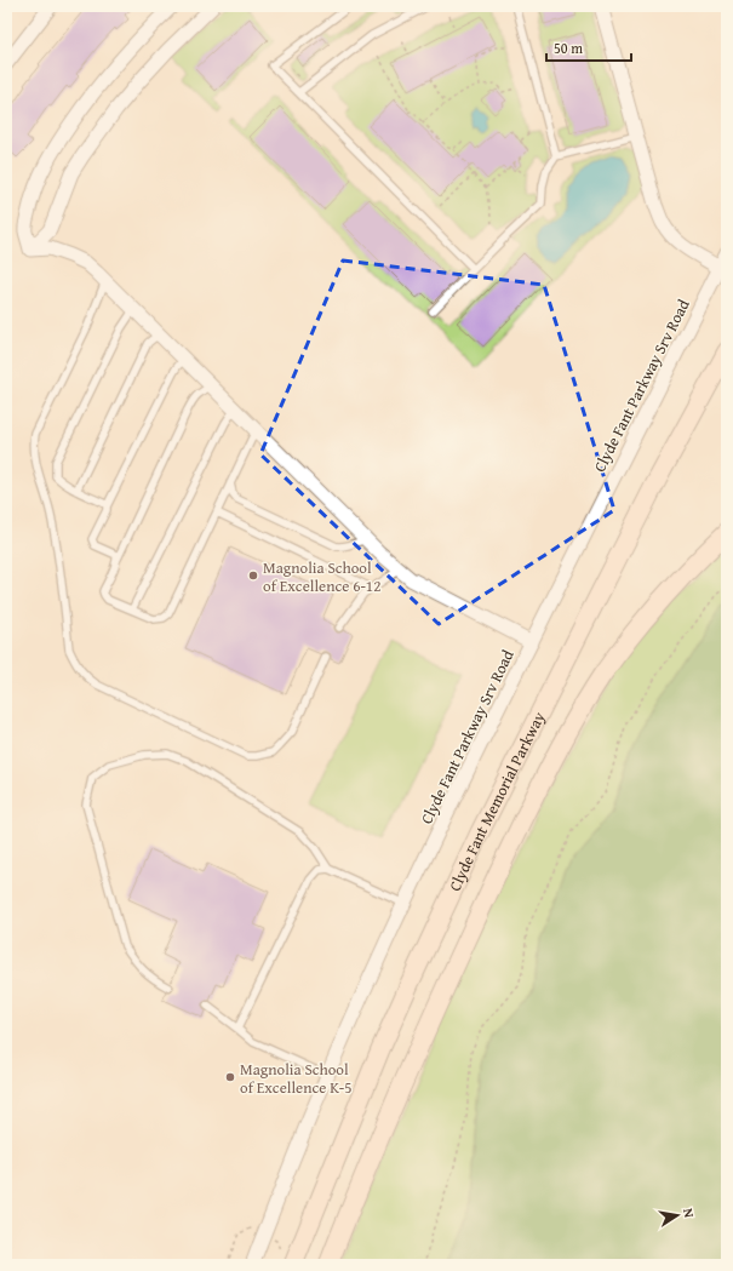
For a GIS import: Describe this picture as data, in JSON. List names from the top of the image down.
{
  "streets": {
    "main road": ["Clyde Fant Memorial Parkway"],
    "street": ["Clyde Fant Parkway Srv Road"]
  },
  "places": ["Magnolia School of Excellence 6-12", "Magnolia School of Excellence K-5"],
  "scale_bar": "50 m",
  "north": "right"
}
